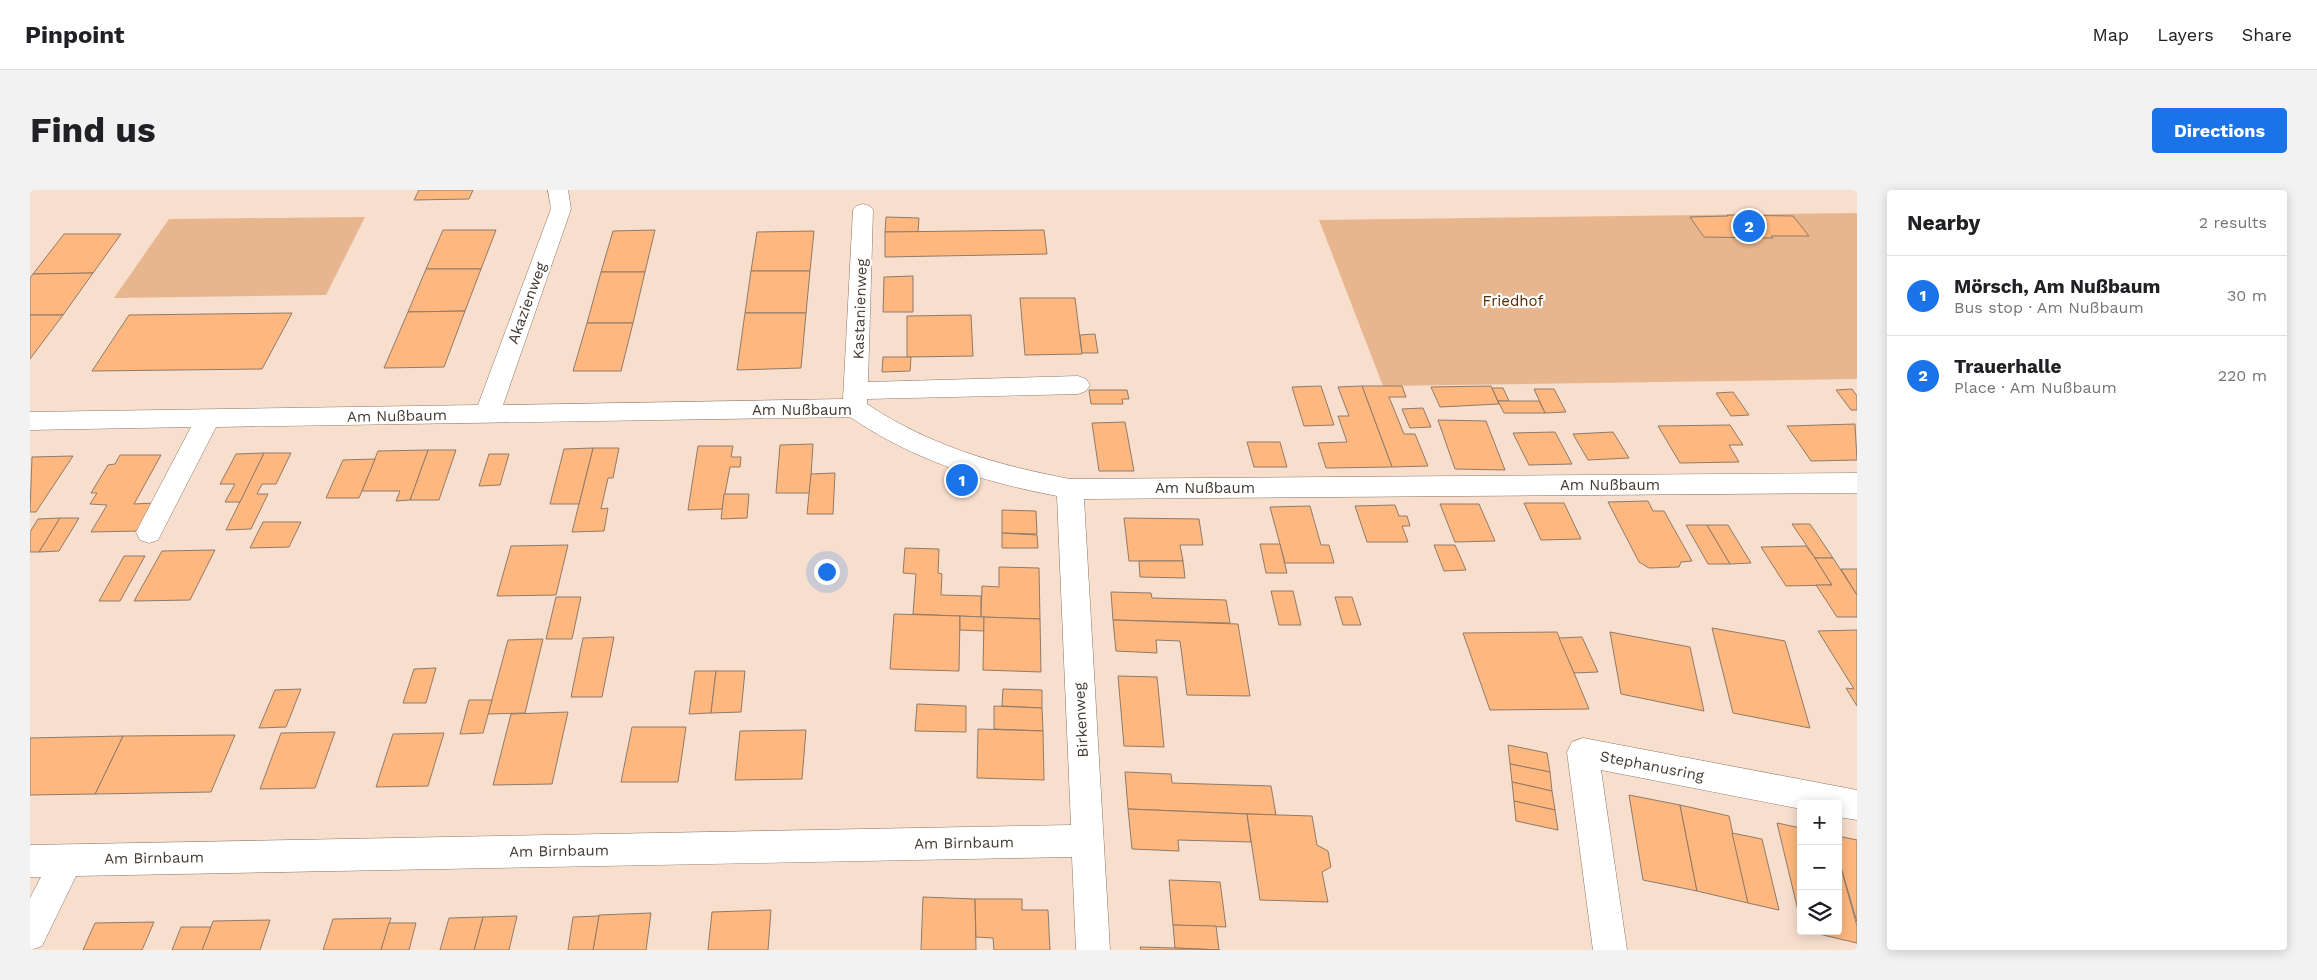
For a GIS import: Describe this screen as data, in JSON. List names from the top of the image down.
{
  "streets": {
    "street": [
      "Akazienweg",
      "Kastanienweg",
      "Am Nußbaum",
      "Birkenweg",
      "Stephanusring",
      "Am Birnbaum"
    ]
  },
  "crossings": [
    ["Akazienweg", "Am Nußbaum"],
    ["Kastanienweg", "Am Nußbaum"],
    ["Am Nußbaum", "Birkenweg"],
    ["Birkenweg", "Am Birnbaum"]
  ],
  "parks": ["Friedhof"],
  "page": {
    "header": "Pinpoint",
    "nav": ["Map", "Layers", "Share"],
    "buttons": "Directions",
    "title": "Find us",
    "heading": ["Nearby", "2 results"],
    "pins": ["2", "1"],
    "list": [
      {
        "mark": "1",
        "name": "Mörsch, Am Nußbaum",
        "note": "Bus stop · Am Nußbaum",
        "value": "30 m"
      },
      {
        "mark": "2",
        "name": "Trauerhalle",
        "note": "Place · Am Nußbaum",
        "value": "220 m"
      }
    ],
    "map_buttons": ["+", "−"]
  }
}
